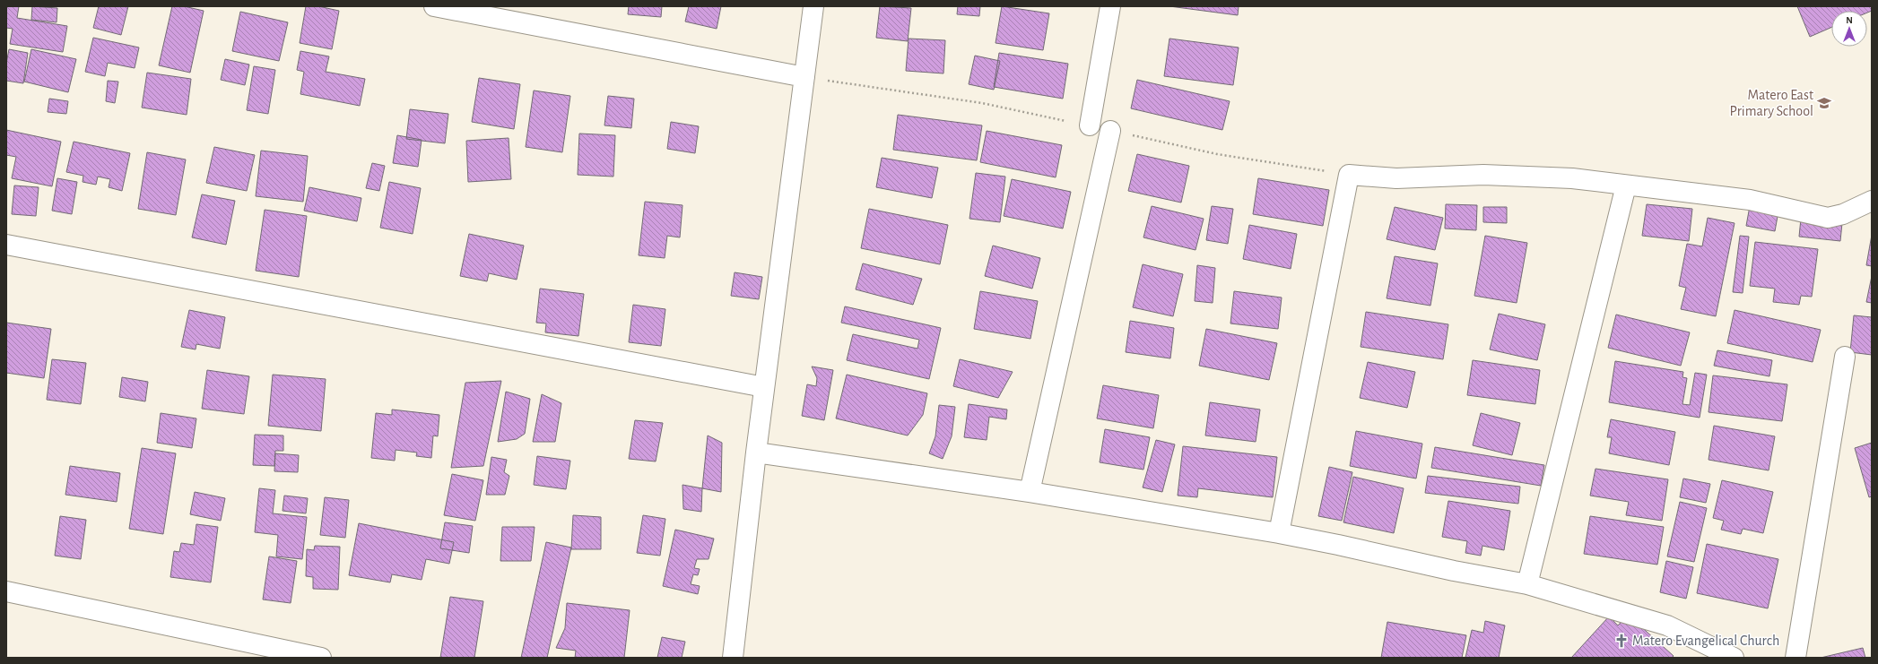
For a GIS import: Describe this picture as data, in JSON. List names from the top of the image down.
{
  "places": {
    "school or university": ["Matero East Primary School"],
    "church": ["Matero Evangelical Church"]
  },
  "north": "top"
}
